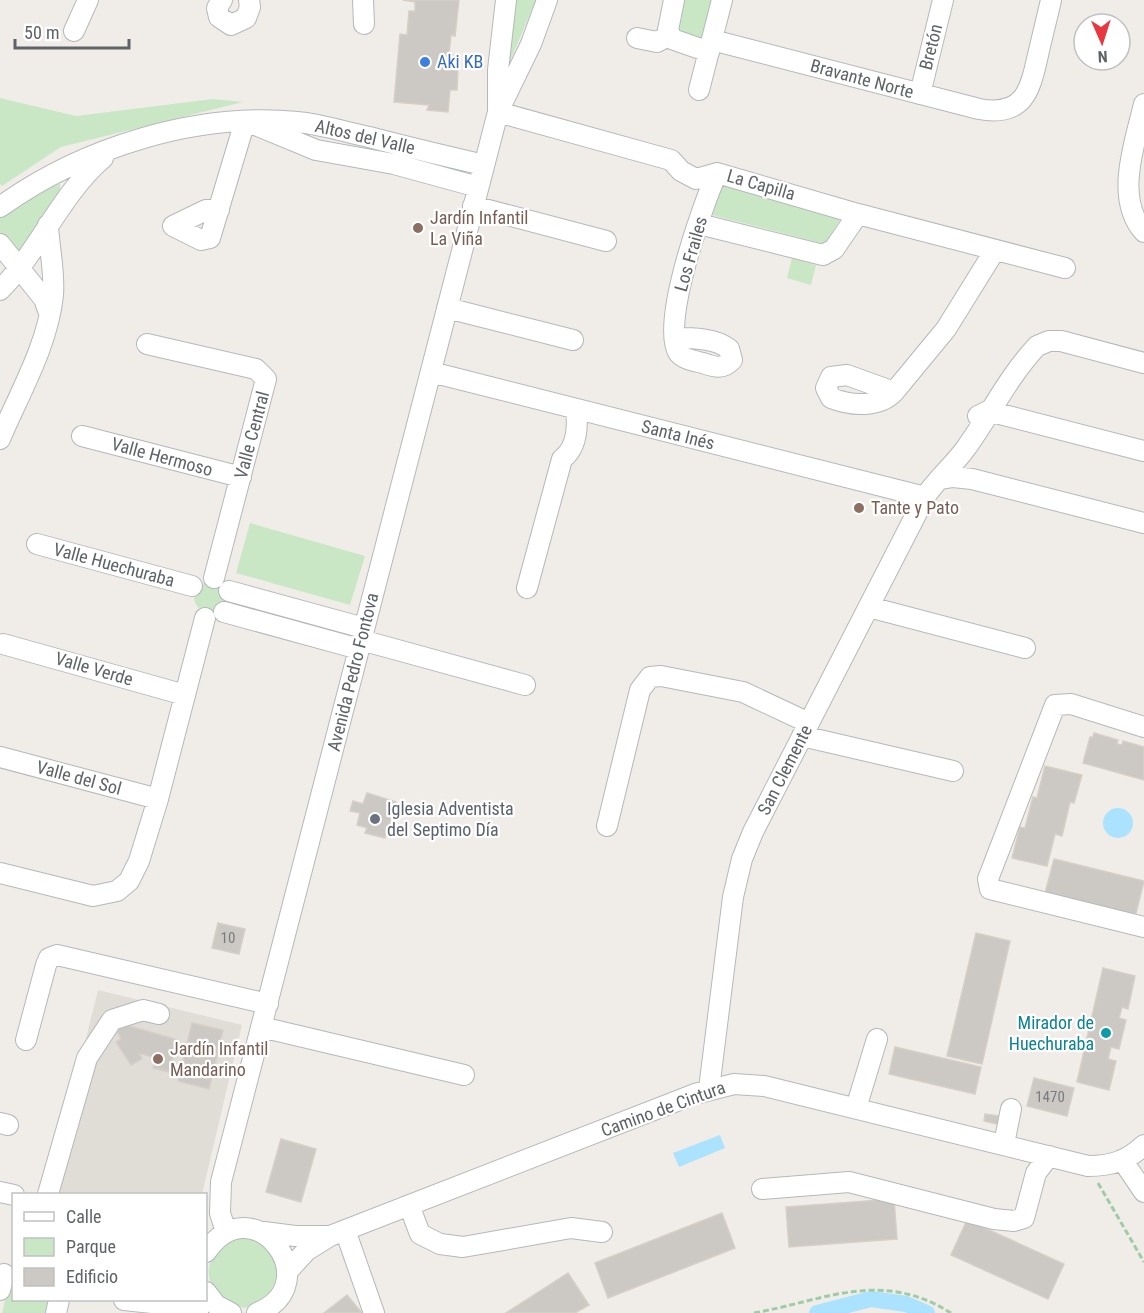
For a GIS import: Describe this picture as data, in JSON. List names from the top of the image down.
{
  "streets": {
    "street": [
      "Bretón",
      "Bravante Norte",
      "Altos del Valle",
      "La Capilla",
      "Los Frailes",
      "Valle Central",
      "Santa Inés",
      "Valle Hermoso",
      "Valle Huechuraba",
      "Valle Verde",
      "Avenida Pedro Fontova",
      "San Clemente",
      "Valle del Sol",
      "Camino de Cintura"
    ]
  },
  "crossings": [
    ["Bretón", "Bravante Norte"],
    ["Altos del Valle", "Avenida Pedro Fontova"],
    ["La Capilla", "Los Frailes"],
    ["La Capilla", "Avenida Pedro Fontova"],
    ["Valle Central", "Valle Hermoso"],
    ["Valle Central", "Valle Huechuraba"],
    ["Santa Inés", "Avenida Pedro Fontova"],
    ["Santa Inés", "San Clemente"],
    ["Avenida Pedro Fontova", "Camino de Cintura"],
    ["San Clemente", "Camino de Cintura"]
  ],
  "places": [
    "Aki KB",
    "Jardín Infantil La Viña",
    "Tante y Pato",
    "Iglesia Adventista del Septimo Día",
    "Mirador de Huechuraba",
    "Jardín Infantil Mandarino"
  ],
  "house_numbers": ["10", "1470"],
  "legend": ["Calle", "Parque", "Edificio"],
  "scale_bar": "50 m",
  "north": "bottom"
}
